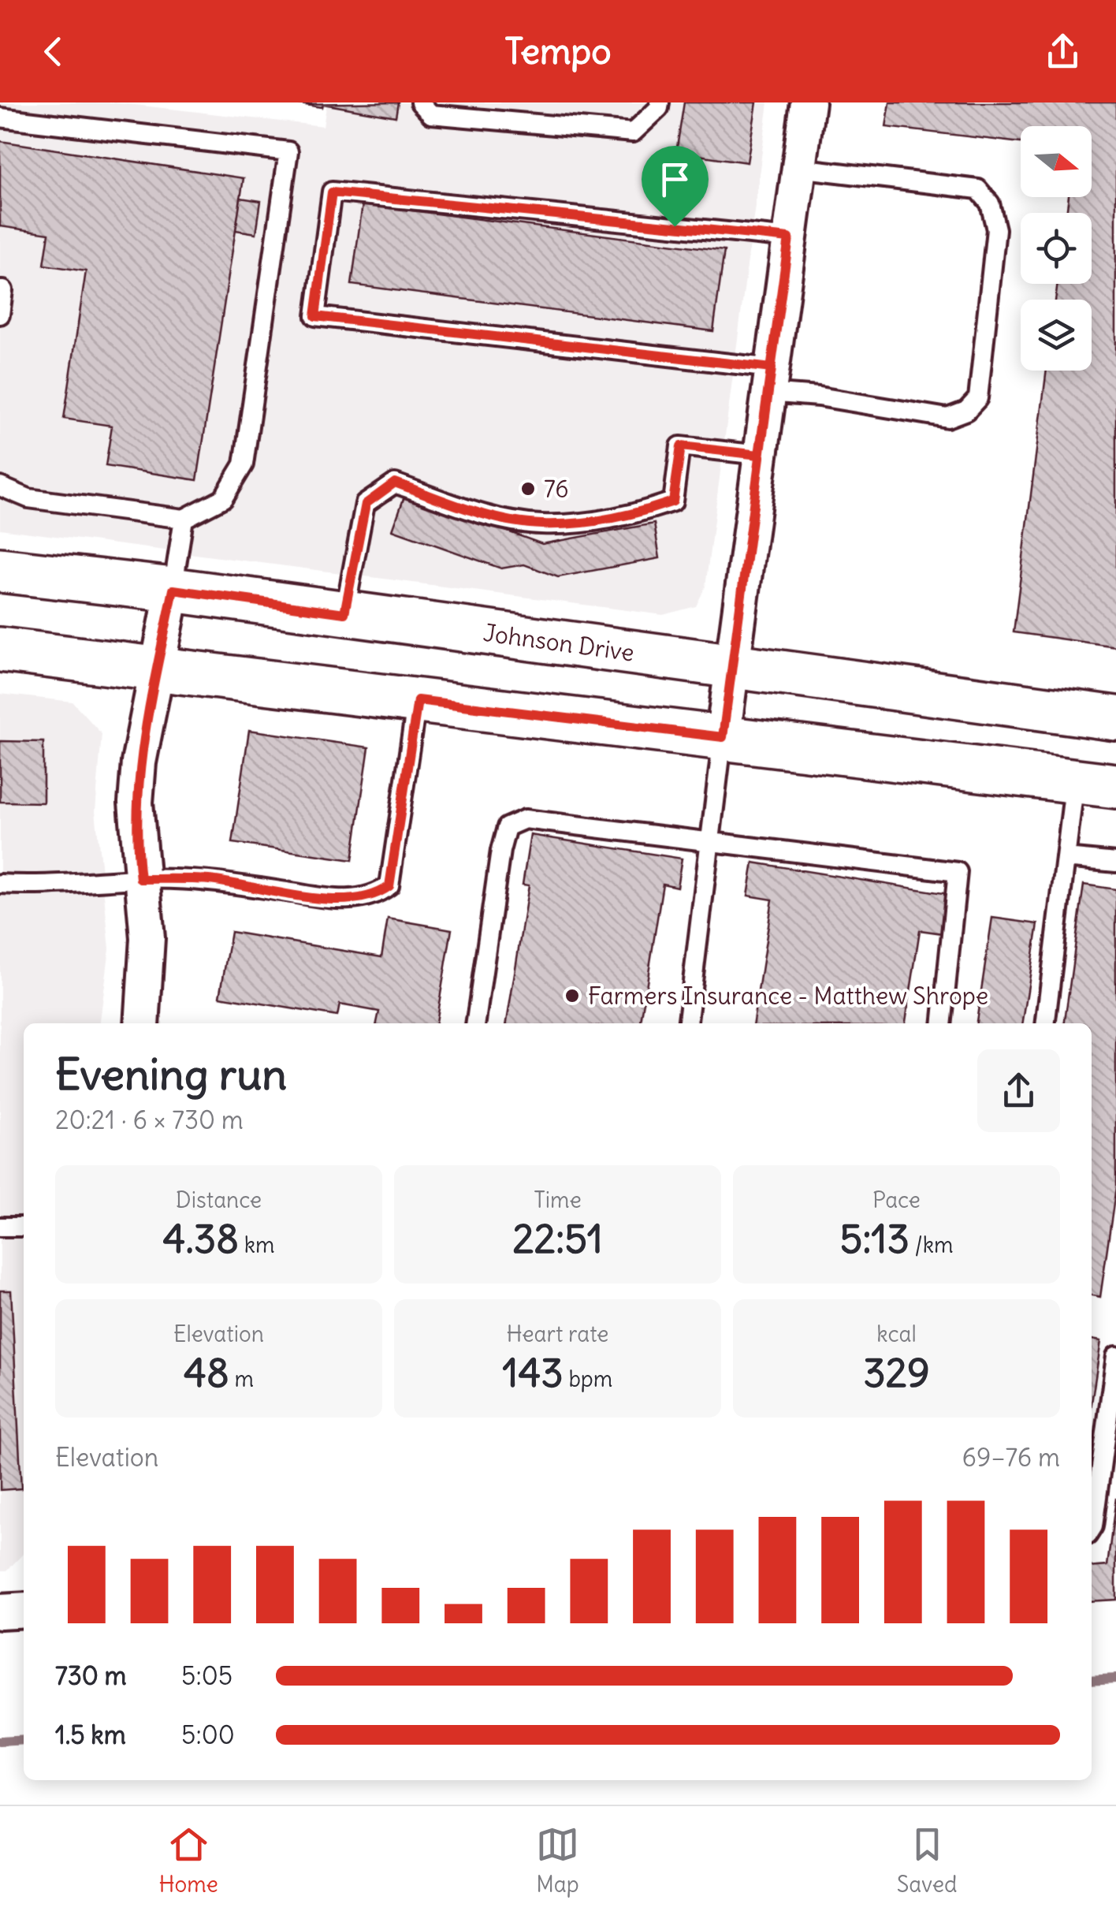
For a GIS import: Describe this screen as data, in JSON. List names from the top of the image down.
{
  "streets": {
    "main road": ["Johnson Drive"]
  },
  "places": ["76", "Farmers Insurance - Matthew Shrope"],
  "north": "right",
  "page": {
    "header": "Tempo",
    "heading": ["Evening run", "20:21 · 6 × 730 m"],
    "stats": [
      ["Distance", "4.38 km"],
      ["Time", "22:51"],
      ["Pace", "5:13 /km"],
      ["Elevation", "48 m"],
      ["Heart rate", "143 bpm"],
      ["kcal", "329"]
    ],
    "chart": ["Elevation", "69–76 m"],
    "list": [
      {
        "name": "730 m",
        "note": "5:05"
      },
      {
        "name": "1.5 km",
        "note": "5:00"
      }
    ],
    "tabs": ["Home", "Map", "Saved"]
  }
}
